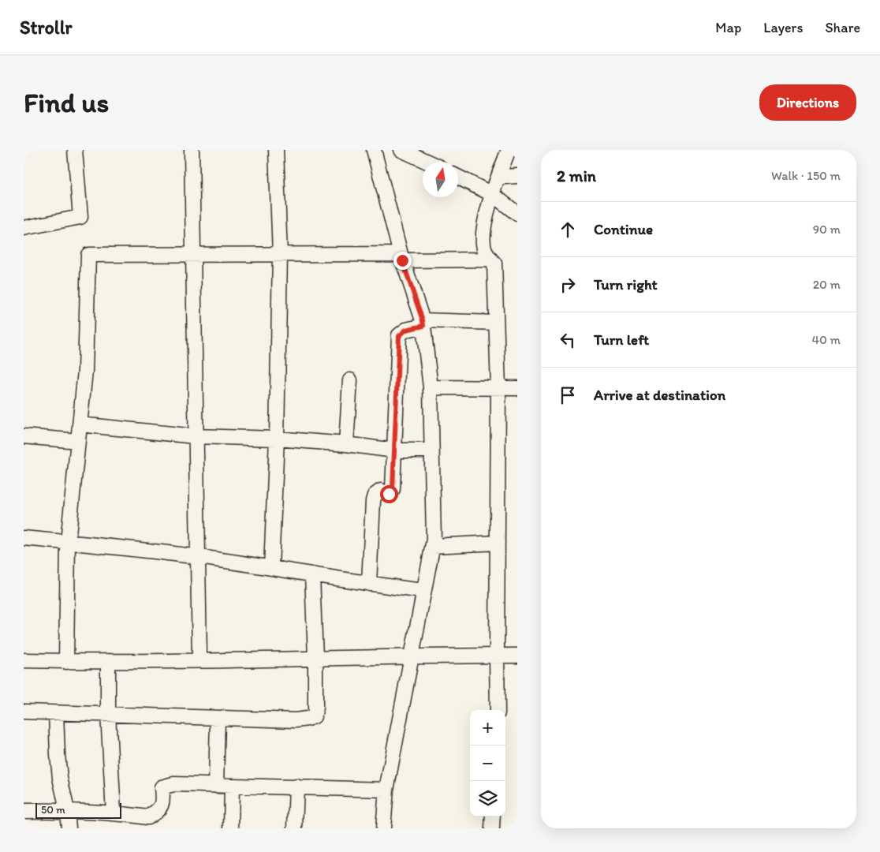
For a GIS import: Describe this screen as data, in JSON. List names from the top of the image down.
{
  "scale_bar": "50 m",
  "north": "top",
  "page": {
    "header": "Strollr",
    "nav": ["Map", "Layers", "Share"],
    "buttons": "Directions",
    "title": "Find us",
    "heading": ["2 min", "Walk · 150 m"],
    "list": [
      ["Continue", "90 m"],
      ["Turn right", "20 m"],
      ["Turn left", "40 m"],
      "Arrive at destination"
    ],
    "map_buttons": ["+", "−"],
    "scale": "50 m"
  }
}
